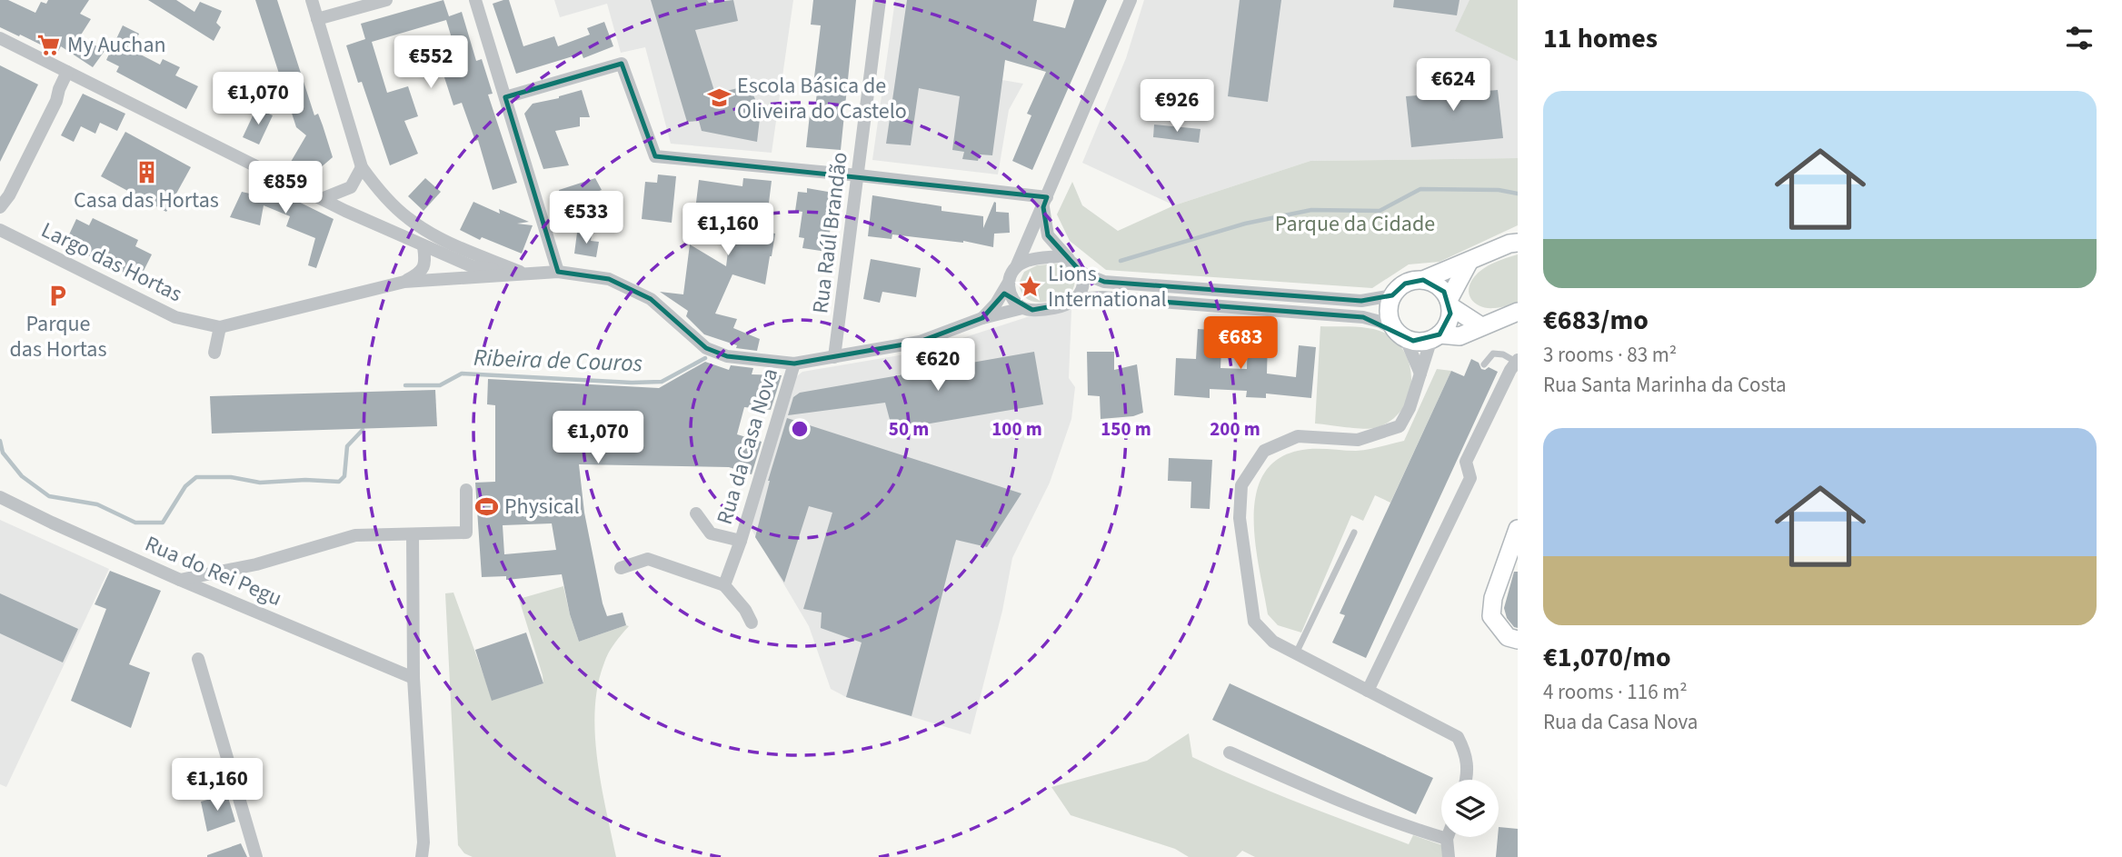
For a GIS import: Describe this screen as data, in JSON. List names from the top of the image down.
{
  "streets": {
    "street": [
      "Rua Raúl Brandão",
      "Largo das Hortas",
      "Rua da Casa Nova",
      "Rua do Rei Pegu"
    ]
  },
  "water": ["Ribeira de Couros"],
  "parks": ["Parque da Cidade"],
  "places": {
    "supermarket": ["My Auchan"],
    "school or university": ["Escola Básica de Oliveira do Castelo"],
    "building": ["Casa das Hortas"],
    "place": ["Lions International"],
    "parking": ["Parque das Hortas"],
    "sports": ["Physical"]
  },
  "page": {
    "heading": "11 homes",
    "price": [
      "€552",
      "€624",
      "€1,070",
      "€926",
      "€859",
      "€533",
      "€1,160",
      "€683",
      "€620",
      "€1,070",
      "€1,160"
    ],
    "list": [
      {
        "name": "€683/mo",
        "note": "3 rooms · 83 m² · Rua Santa Marinha da Costa"
      },
      {
        "name": "€1,070/mo",
        "note": "4 rooms · 116 m² · Rua da Casa Nova"
      }
    ]
  },
  "rings": [
    "50 m",
    "100 m",
    "150 m",
    "200 m"
  ]
}
